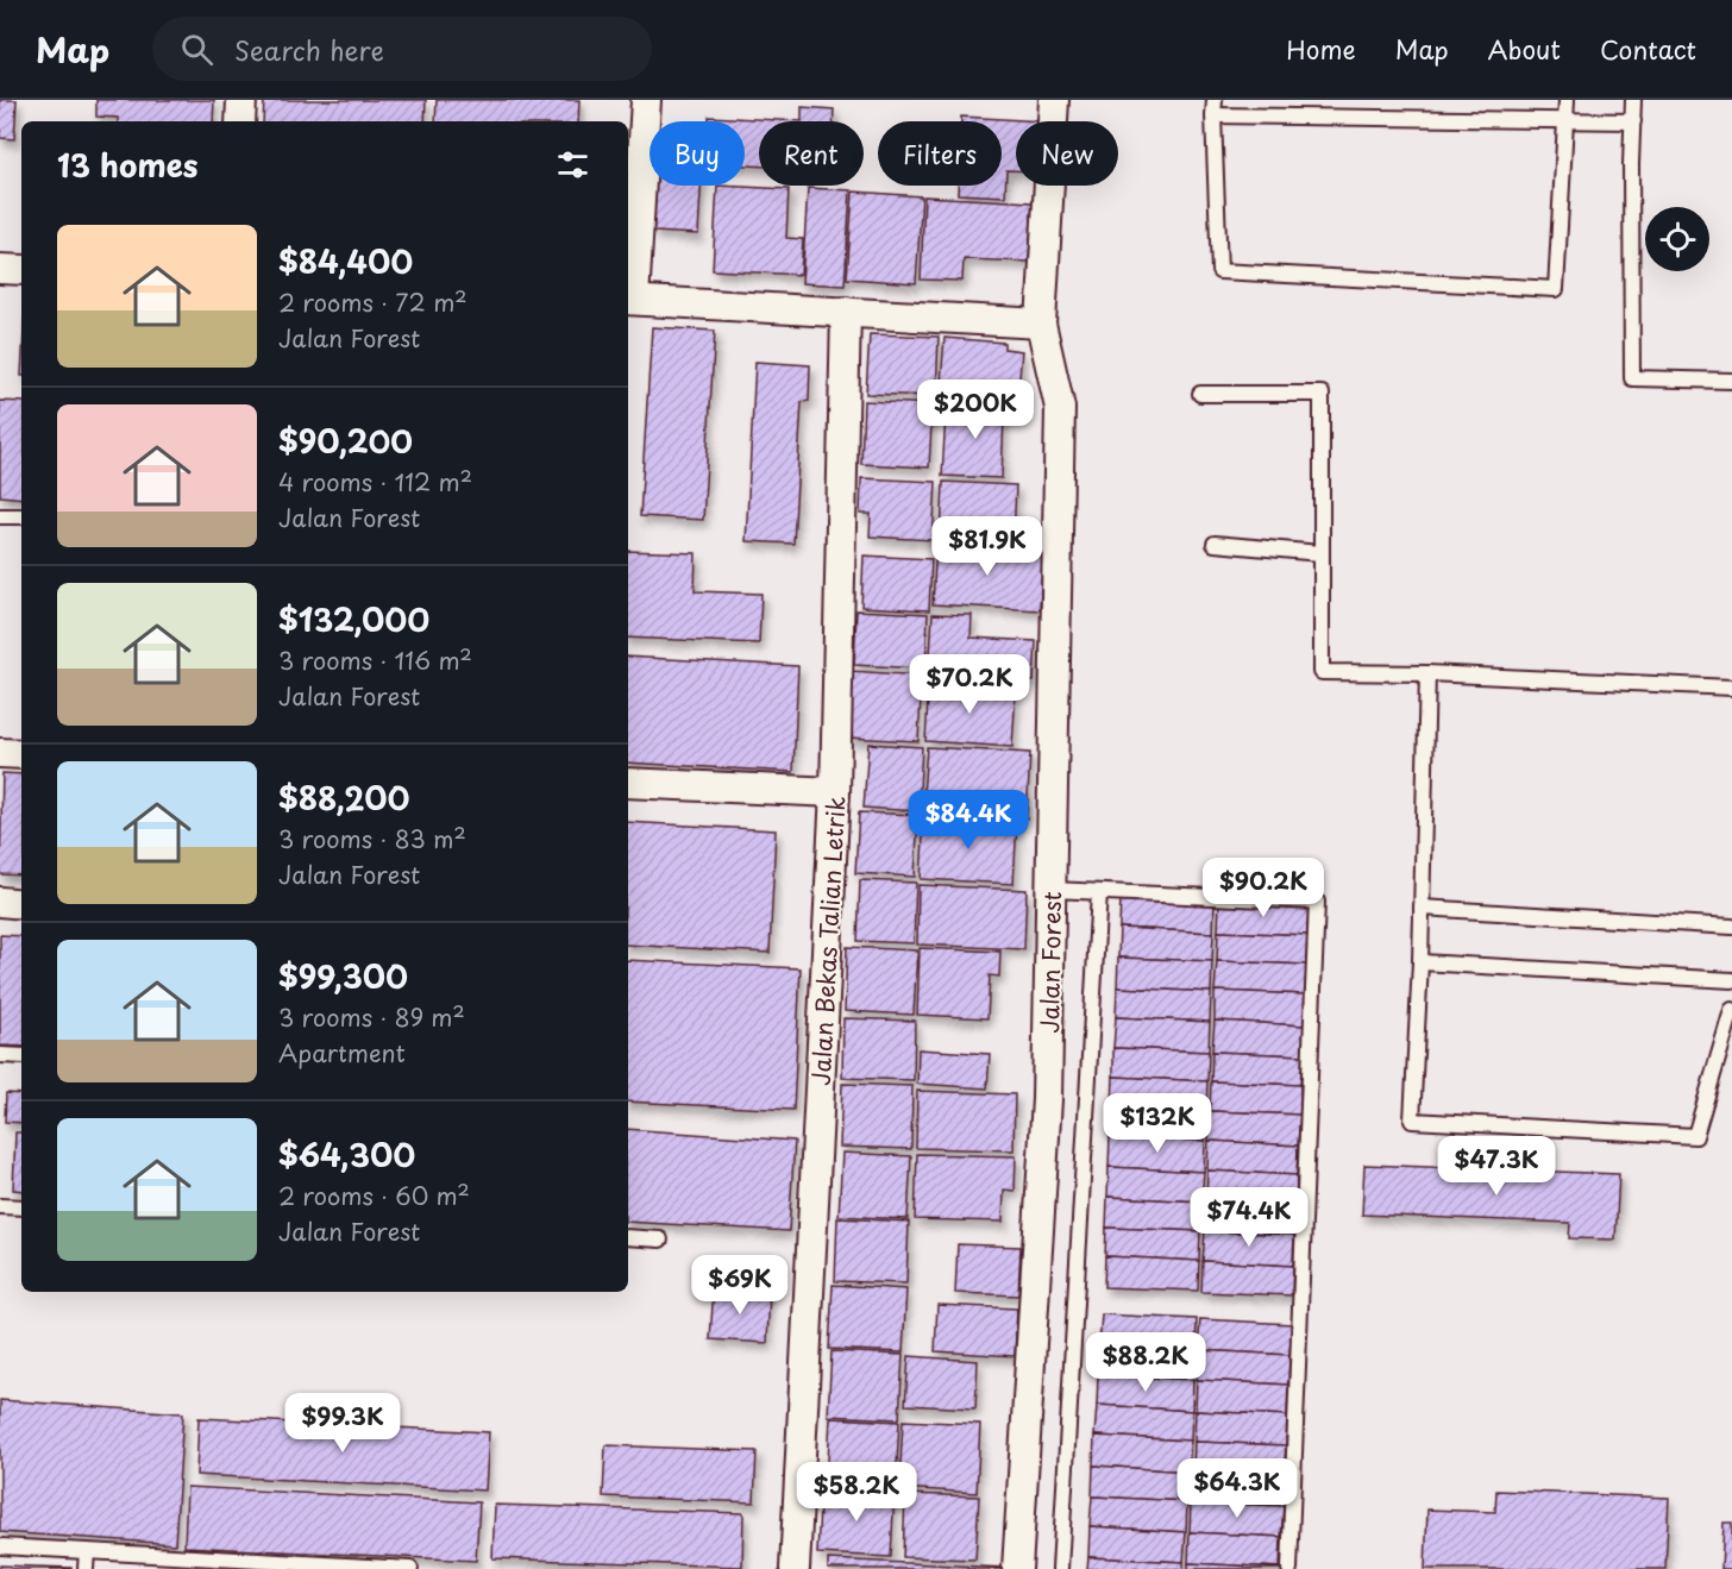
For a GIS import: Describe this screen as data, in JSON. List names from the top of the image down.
{
  "streets": {
    "street": ["Jalan Bekas Talian Letrik", "Jalan Forest"]
  },
  "page": {
    "header": "Map",
    "search": "Search here",
    "nav": [
      "Home",
      "Map",
      "About",
      "Contact"
    ],
    "chip": [
      "Buy",
      "Rent",
      "Filters",
      "New"
    ],
    "heading": "13 homes",
    "list": [
      {
        "name": "$84,400",
        "note": "2 rooms · 72 m² · Jalan Forest"
      },
      {
        "name": "$90,200",
        "note": "4 rooms · 112 m² · Jalan Forest"
      },
      {
        "name": "$132,000",
        "note": "3 rooms · 116 m² · Jalan Forest"
      },
      {
        "name": "$88,200",
        "note": "3 rooms · 83 m² · Jalan Forest"
      },
      {
        "name": "$99,300",
        "note": "3 rooms · 89 m² · Apartment"
      },
      {
        "name": "$64,300",
        "note": "2 rooms · 60 m² · Jalan Forest"
      }
    ],
    "price": [
      "$200K",
      "$81.9K",
      "$70.2K",
      "$84.4K",
      "$90.2K",
      "$132K",
      "$47.3K",
      "$74.4K",
      "$69K",
      "$88.2K",
      "$99.3K",
      "$64.3K",
      "$58.2K"
    ]
  }
}
